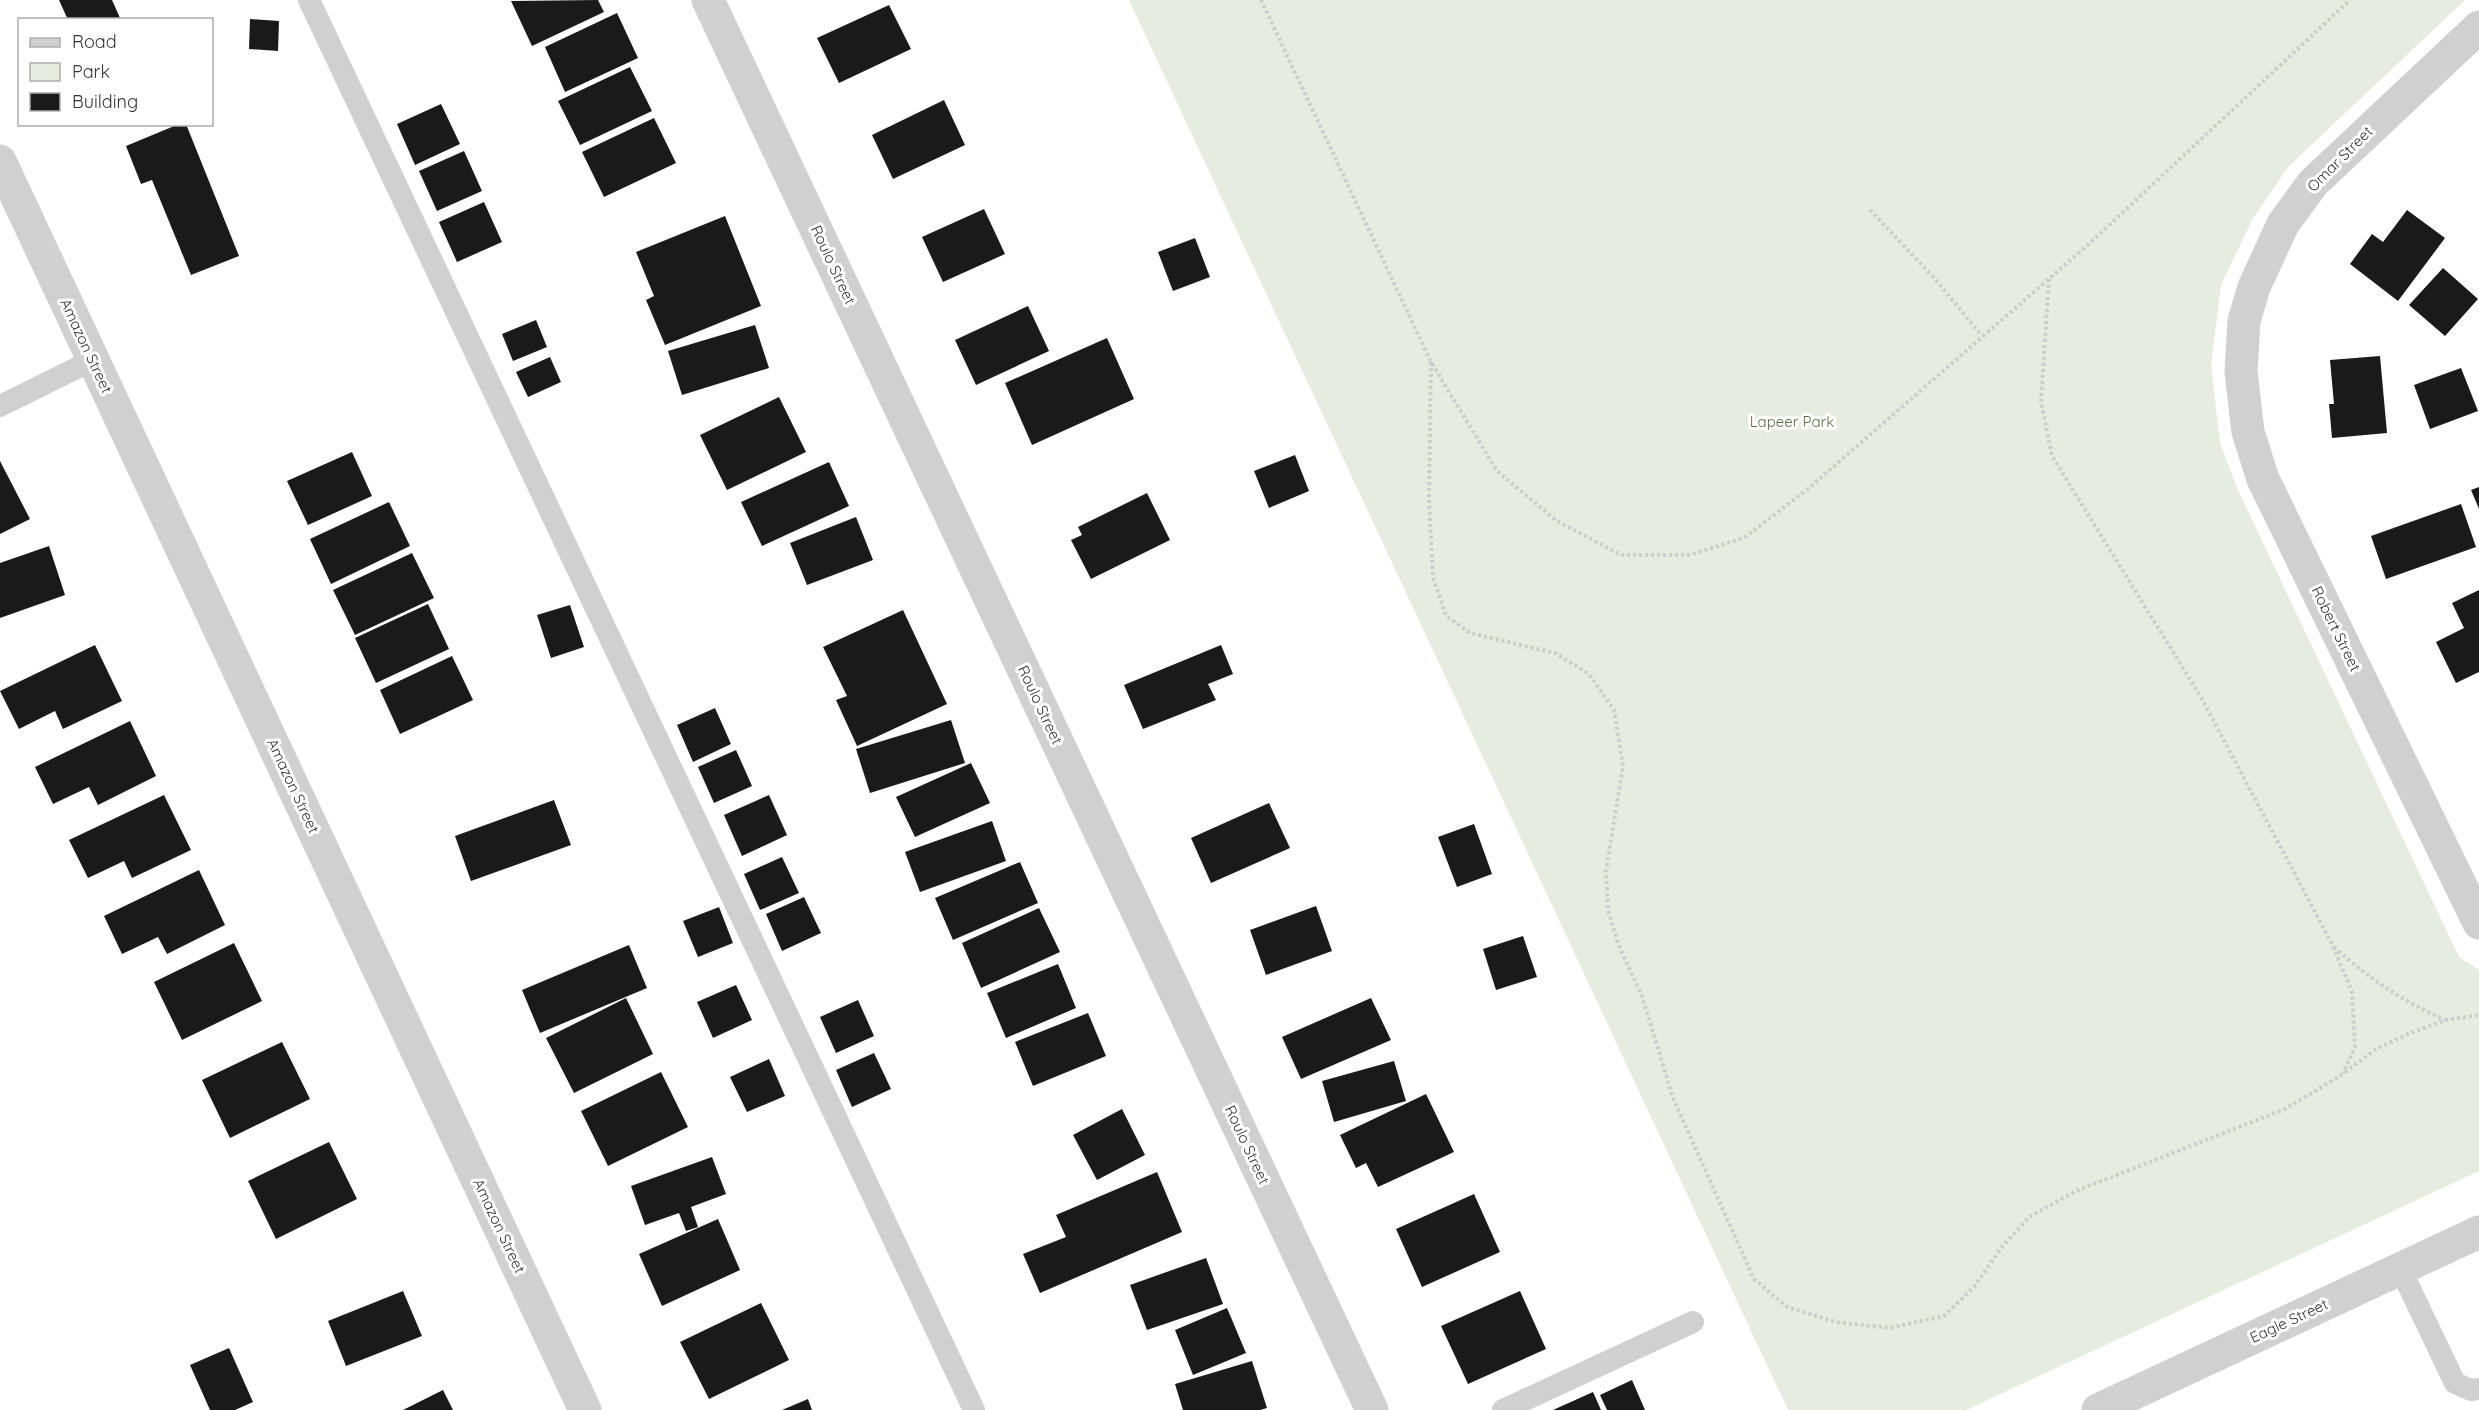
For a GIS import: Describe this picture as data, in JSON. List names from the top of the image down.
{
  "streets": {
    "street": [
      "Omar Street",
      "Roulo Street",
      "Amazon Street",
      "Robert Street",
      "Eagle Street"
    ]
  },
  "crossings": [
    ["Omar Street", "Robert Street"]
  ],
  "parks": ["Lapeer Park"],
  "legend": ["Road", "Park", "Building"]
}
